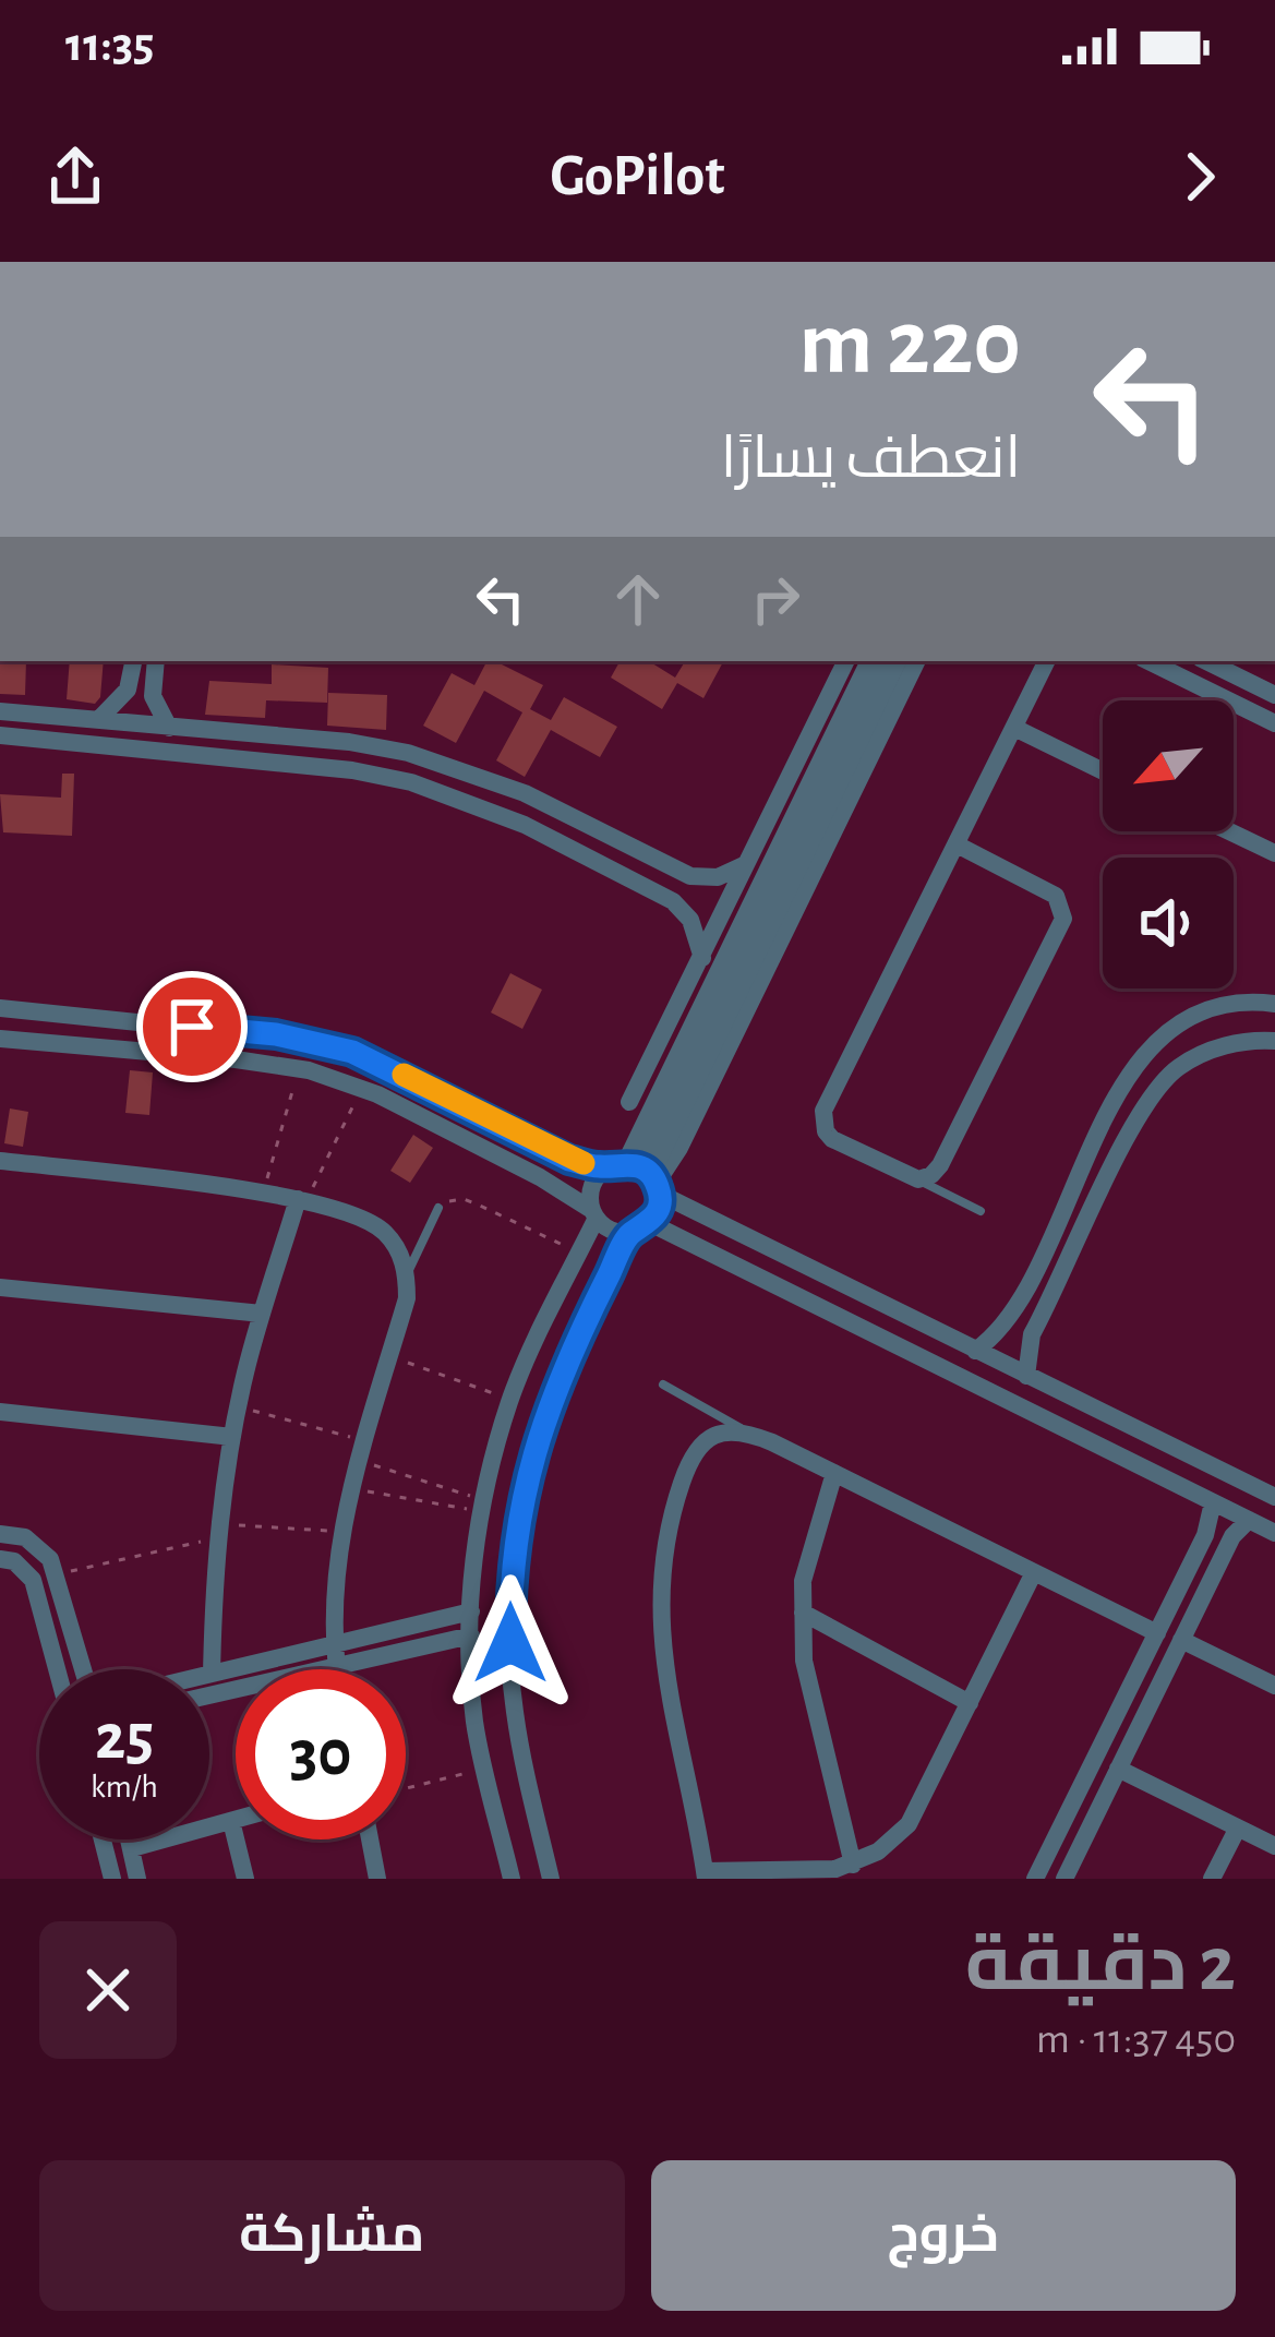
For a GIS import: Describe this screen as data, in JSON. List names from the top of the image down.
{
  "north": "bottom left",
  "page": {
    "status": "11:35",
    "header": "GoPilot",
    "turn": ["220 m", "انعطف يسارًا"],
    "speed": "25 km/h",
    "limit": "30",
    "heading": ["2 دقيقة", "450 m · 11:37"],
    "buttons": ["خروج", "مشاركة"]
  }
}
